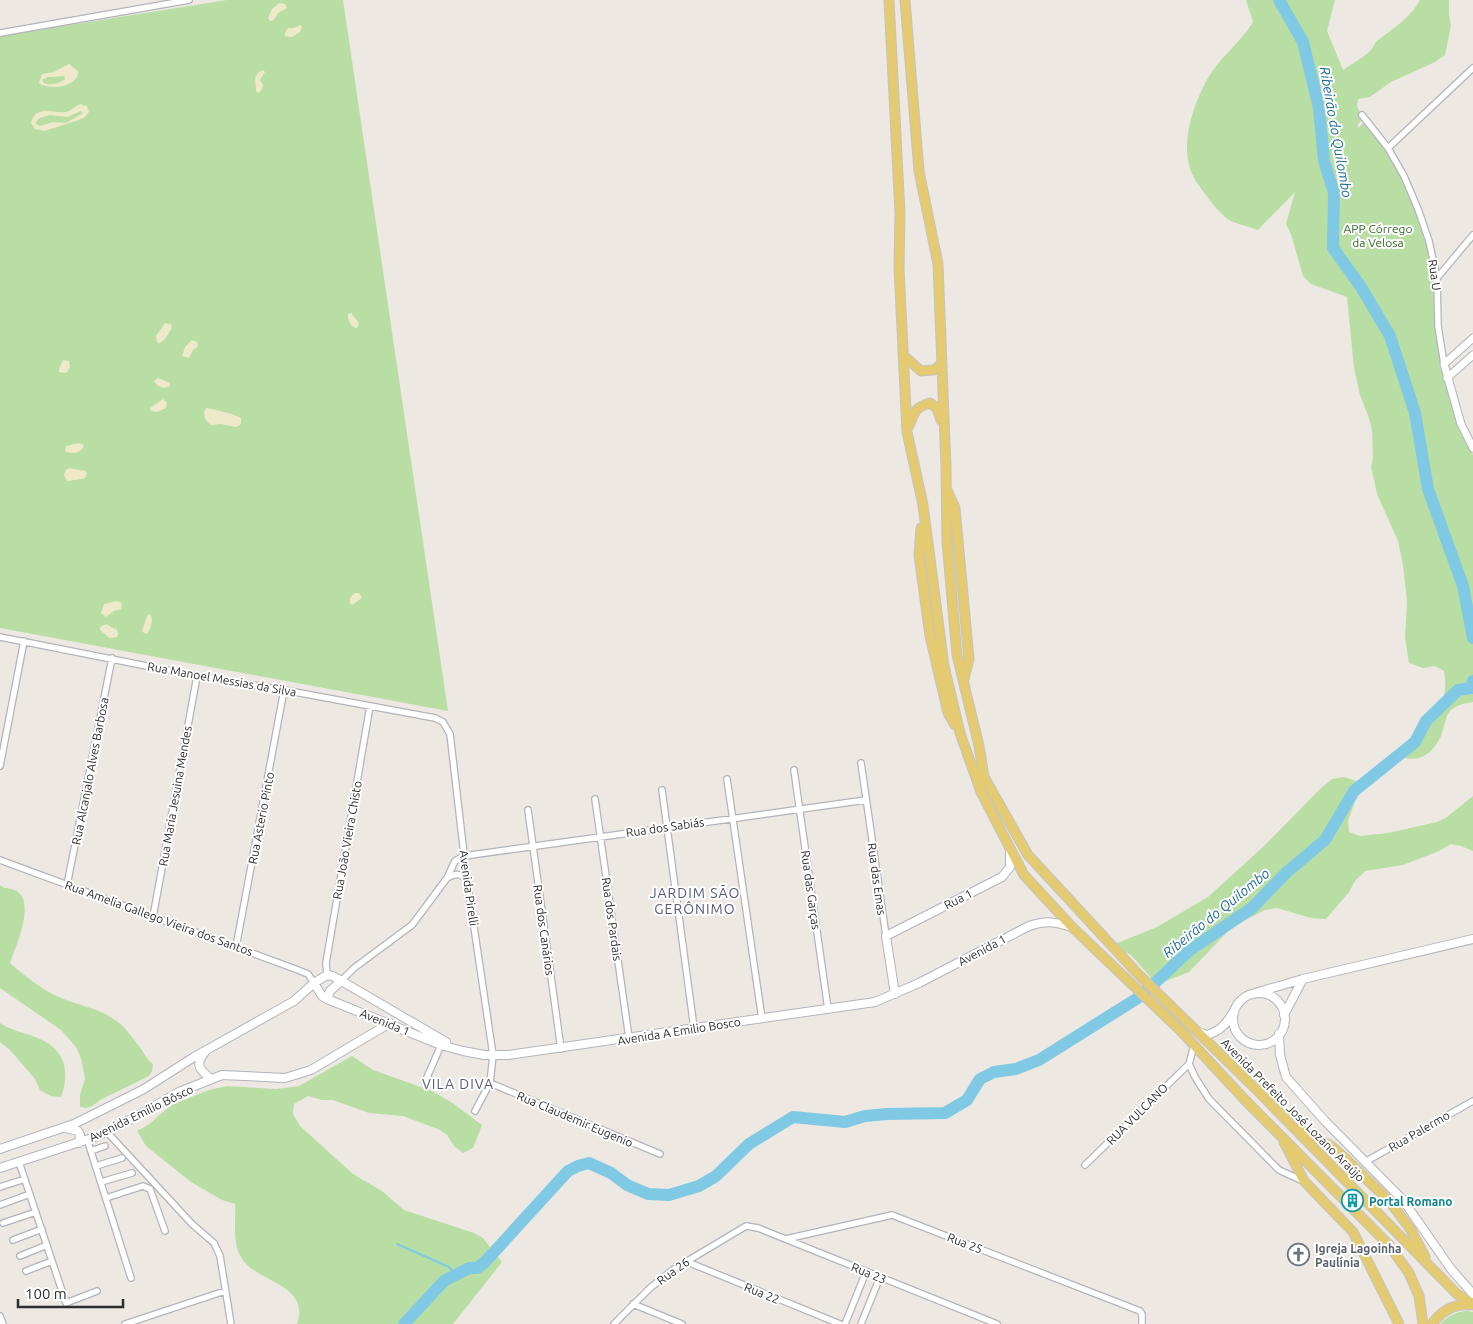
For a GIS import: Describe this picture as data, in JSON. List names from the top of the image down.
{
  "streets": {
    "main road": [
      "Rua das Emas",
      "Rua 1",
      "Avenida 1",
      "Avenida A Emilio Bosco",
      "Avenida Prefeito José Lozano Araújo",
      "Avenida Emílio Bôsco"
    ],
    "street": [
      "Rua U",
      "Rua Manoel Messias da Silva",
      "Rua Alcanjalo Alves Barbosa",
      "Rua Maria Jesuina Mendes",
      "Rua Asterio Pinto",
      "Rua dos Sabiás",
      "Rua João Vieira Chisto",
      "Avenida Pirelli",
      "Rua das Garças",
      "Rua Amelia Gallego Vieira dos Santos",
      "Rua dos Pardais",
      "Rua dos Canários",
      "RUA VULCANO",
      "Rua Claudemir Eugenio",
      "Rua Palermo",
      "Rua 25",
      "Rua 26",
      "Rua 23",
      "Rua 22"
    ]
  },
  "crossings": [
    ["Rua Manoel Messias da Silva", "Rua Alcanjalo Alves Barbosa"],
    ["Rua Manoel Messias da Silva", "Rua Maria Jesuina Mendes"],
    ["Rua Manoel Messias da Silva", "Rua Asterio Pinto"],
    ["Rua Manoel Messias da Silva", "Rua João Vieira Chisto"],
    ["Rua Manoel Messias da Silva", "Avenida Pirelli"],
    ["Rua Alcanjalo Alves Barbosa", "Rua Amelia Gallego Vieira dos Santos"],
    ["Rua Maria Jesuina Mendes", "Rua Amelia Gallego Vieira dos Santos"],
    ["Rua Asterio Pinto", "Rua Amelia Gallego Vieira dos Santos"],
    ["Rua dos Sabiás", "Rua das Emas"],
    ["Rua dos Sabiás", "Avenida Pirelli"],
    ["Rua dos Sabiás", "Rua das Garças"],
    ["Rua dos Sabiás", "Rua dos Pardais"],
    ["Rua dos Sabiás", "Rua dos Canários"],
    ["Rua João Vieira Chisto", "Avenida Emílio Bôsco"],
    ["Rua das Emas", "Rua 1"],
    ["Rua das Emas", "Avenida 1"],
    ["Rua das Emas", "Avenida A Emilio Bosco"],
    ["Avenida Pirelli", "Avenida A Emilio Bosco"],
    ["Avenida Pirelli", "Rua Claudemir Eugenio"],
    ["Rua das Garças", "Avenida A Emilio Bosco"],
    ["Rua 1", "Avenida Prefeito José Lozano Araújo"],
    ["Rua Amelia Gallego Vieira dos Santos", "Avenida Emílio Bôsco"],
    ["Rua dos Pardais", "Avenida A Emilio Bosco"],
    ["Rua dos Canários", "Avenida A Emilio Bosco"],
    ["Avenida 1", "Avenida A Emilio Bosco"],
    ["Avenida 1", "Avenida Prefeito José Lozano Araújo"],
    ["Avenida 1", "Avenida Emílio Bôsco"],
    ["Rua 25", "Rua 23"],
    ["Rua 26", "Rua 23"],
    ["Rua 26", "Rua 22"]
  ],
  "districts": ["JARDIM SÃO GERÔNIMO", "VILA DIVA"],
  "water": ["Ribeirão do Quilombo"],
  "parks": ["APP Córrego da Velosa"],
  "places": {
    "building": ["Portal Romano"],
    "church": ["Igreja Lagoinha Paulínia"]
  },
  "scale_bar": "100 m"
}
